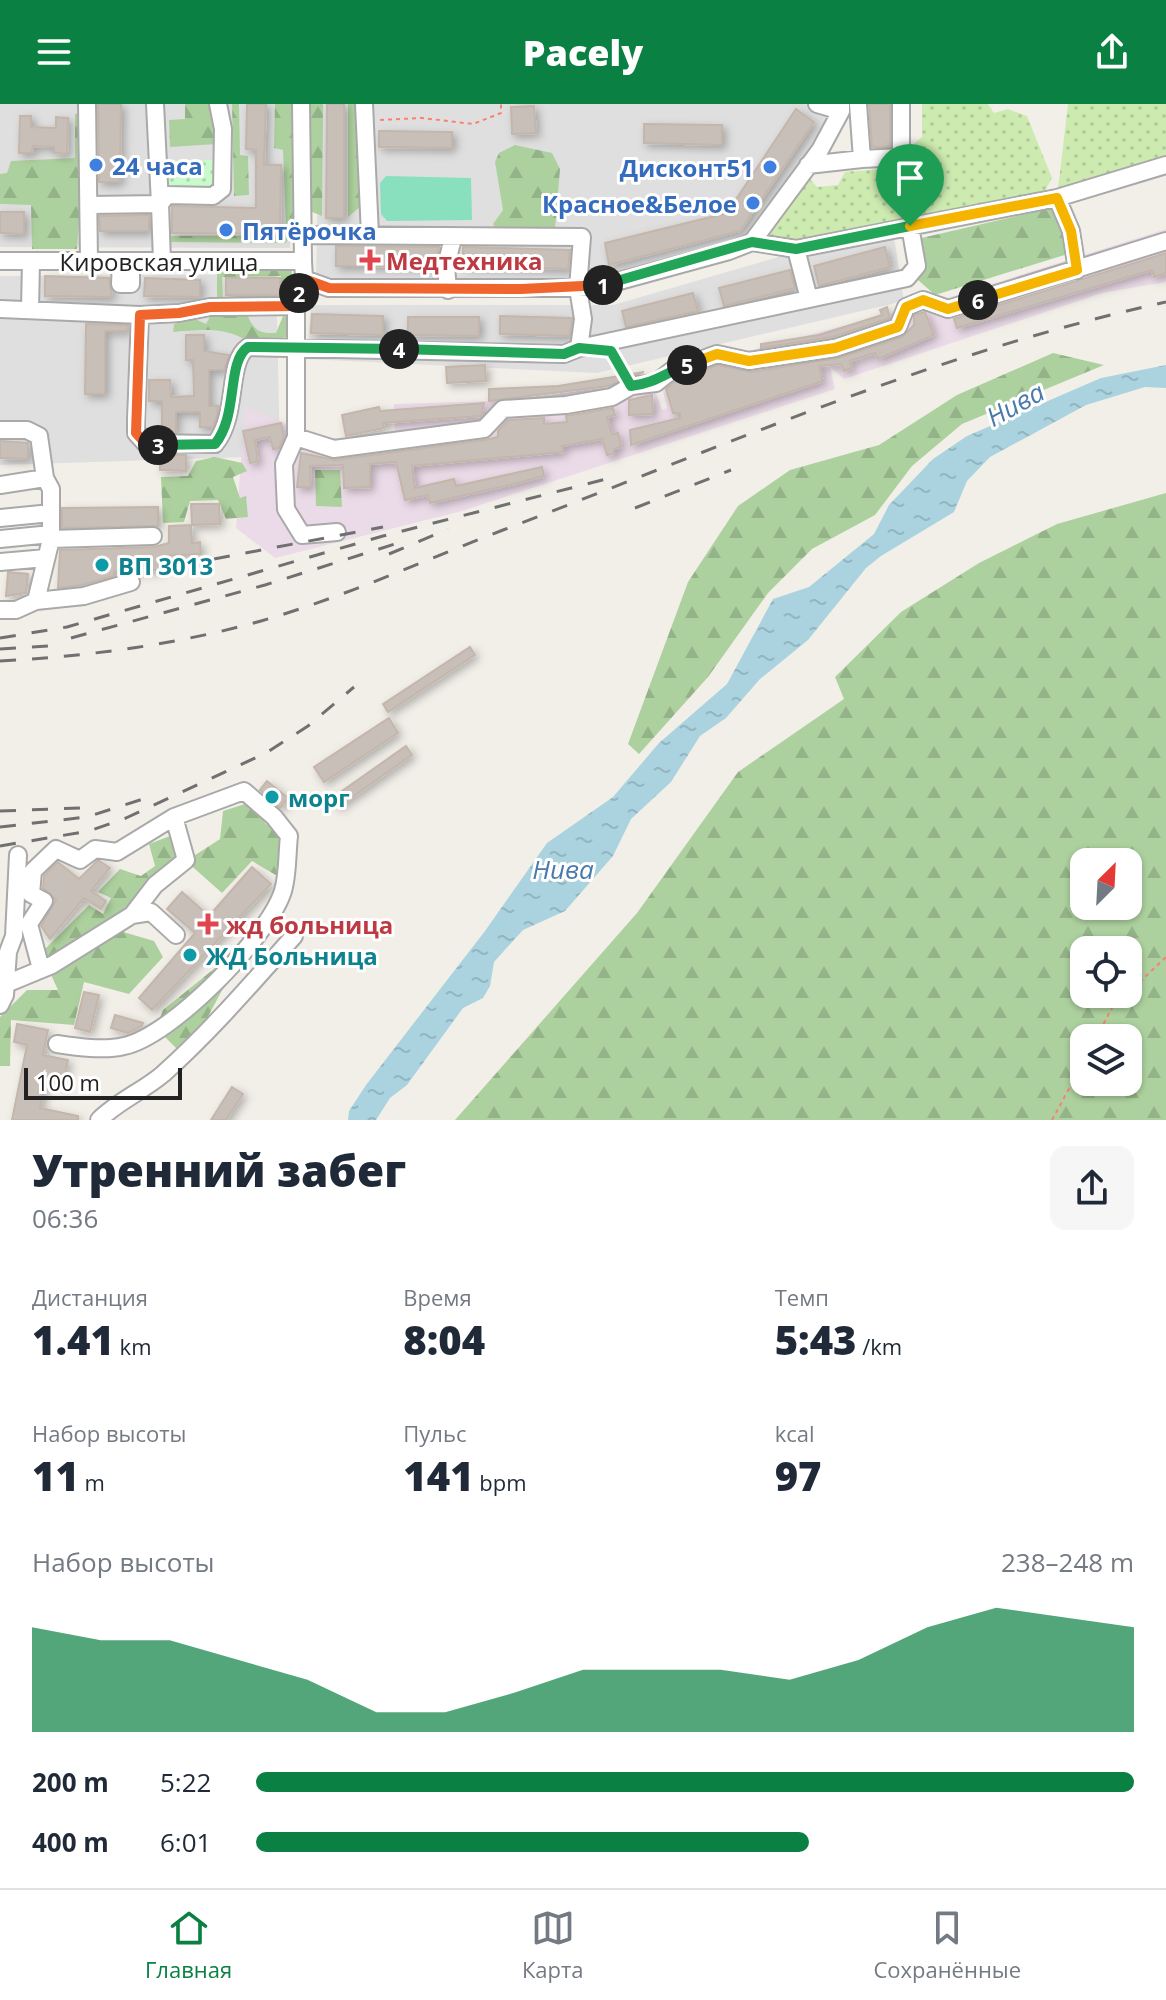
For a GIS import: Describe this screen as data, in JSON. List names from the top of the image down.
{
  "streets": {
    "street": ["Кировская улица"]
  },
  "water": ["Нива"],
  "places": {
    "other": [
      "24 часа",
      "Дисконт51",
      "Красное&Белое",
      "Пятёрочка",
      "ВП 3013",
      "морг",
      "ЖД Больница"
    ],
    "health": ["Медтехника", "жд больница"]
  },
  "scale_bar": "100 m",
  "north": "top right",
  "page": {
    "header": "Pacely",
    "pins": [
      "1",
      "2",
      "6",
      "4",
      "5",
      "3"
    ],
    "scale": "100 m",
    "heading": ["Утренний забег", "06:36"],
    "stats": [
      ["Дистанция", "1.41 km"],
      ["Время", "8:04"],
      ["Темп", "5:43 /km"],
      ["Набор высоты", "11 m"],
      ["Пульс", "141 bpm"],
      ["kcal", "97"]
    ],
    "chart": ["Набор высоты", "238–248 m"],
    "list": [
      {
        "name": "200 m",
        "note": "5:22"
      },
      {
        "name": "400 m",
        "note": "6:01"
      }
    ],
    "tabs": ["Главная", "Карта", "Сохранённые"]
  }
}
